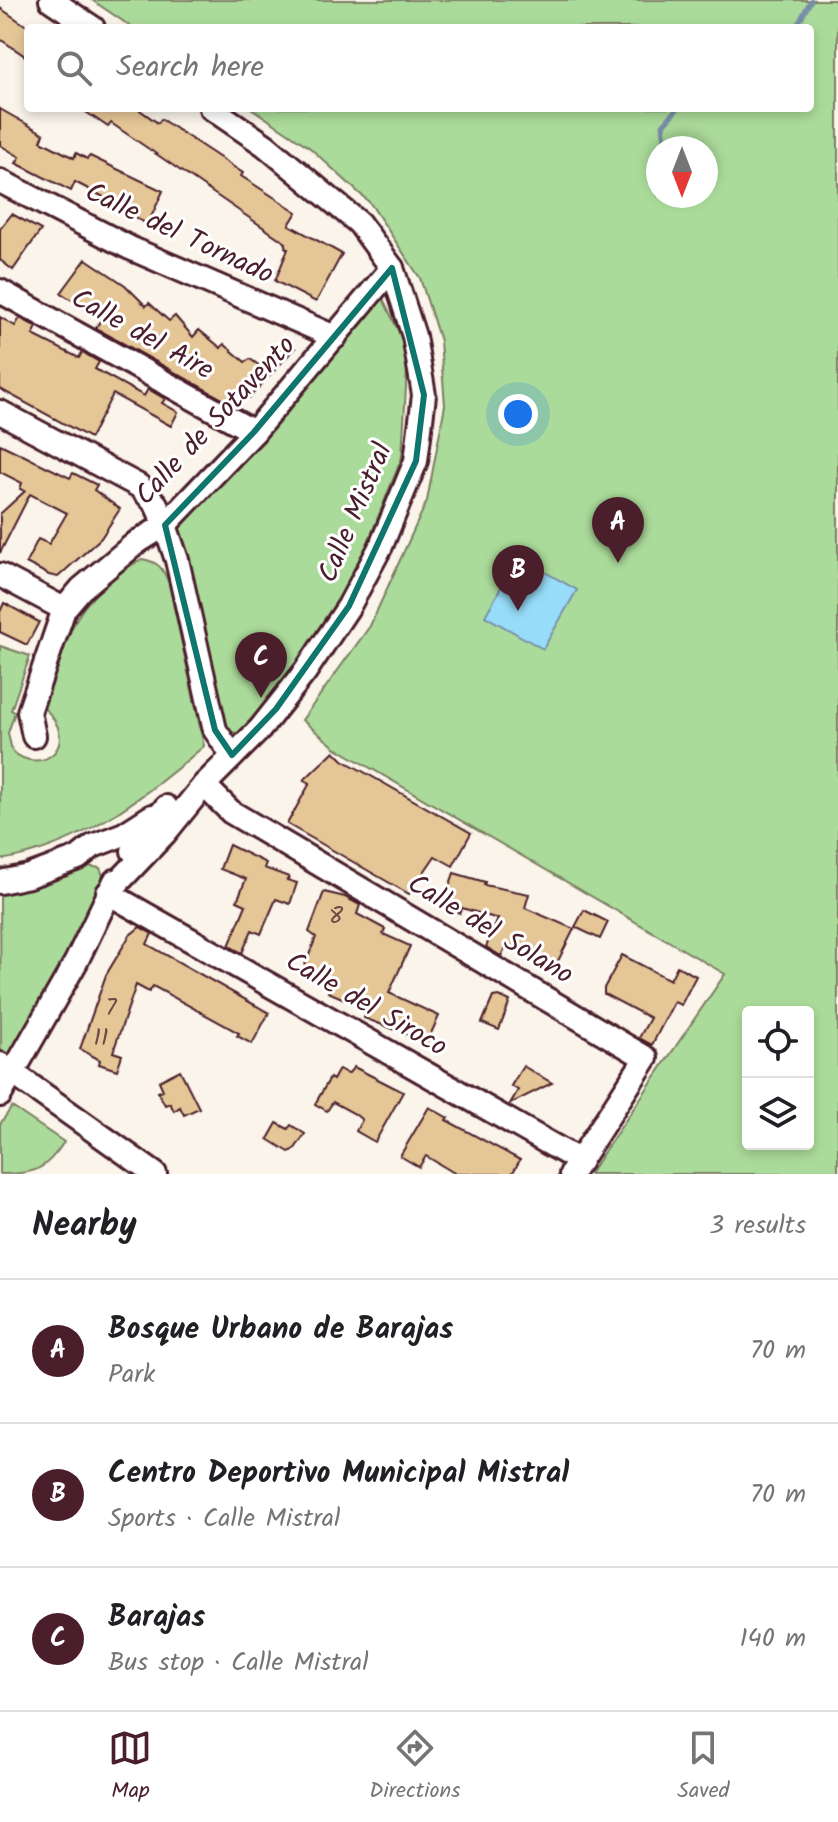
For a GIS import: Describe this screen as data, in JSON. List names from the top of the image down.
{
  "streets": {
    "street": [
      "Calle del Tornado",
      "Calle del Aire",
      "Calle de Sotavento",
      "Calle Mistral",
      "Calle del Solano",
      "Calle del Siroco"
    ]
  },
  "crossings": [
    ["Calle del Tornado", "Calle de Sotavento"],
    ["Calle del Aire", "Calle de Sotavento"],
    ["Calle de Sotavento", "Calle Mistral"],
    ["Calle Mistral", "Calle del Solano"],
    ["Calle del Solano", "Calle del Siroco"]
  ],
  "house_numbers": ["8", "7", "11"],
  "north": "bottom",
  "page": {
    "search": "Search here",
    "pins": ["A", "B", "C"],
    "heading": ["Nearby", "3 results"],
    "list": [
      {
        "mark": "A",
        "name": "Bosque Urbano de Barajas",
        "note": "Park",
        "value": "70 m"
      },
      {
        "mark": "B",
        "name": "Centro Deportivo Municipal Mistral",
        "note": "Sports · Calle Mistral",
        "value": "70 m"
      },
      {
        "mark": "C",
        "name": "Barajas",
        "note": "Bus stop · Calle Mistral",
        "value": "140 m"
      }
    ],
    "nav": ["Map", "Directions", "Saved"]
  }
}
